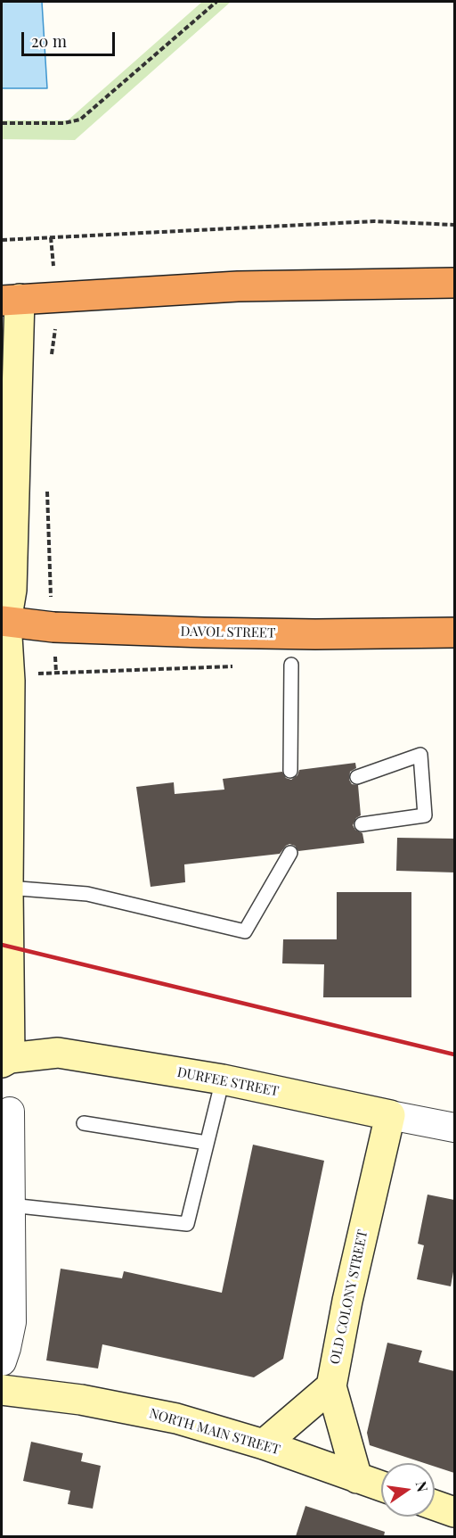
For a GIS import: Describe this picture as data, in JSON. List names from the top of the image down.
{
  "streets": {
    "highway": ["DAVOL STREET"],
    "main road": ["DURFEE STREET", "OLD COLONY STREET", "NORTH MAIN STREET"]
  },
  "crossings": [
    ["DURFEE STREET", "OLD COLONY STREET"],
    ["OLD COLONY STREET", "NORTH MAIN STREET"]
  ],
  "scale_bar": "20 m",
  "north": "right"
}
